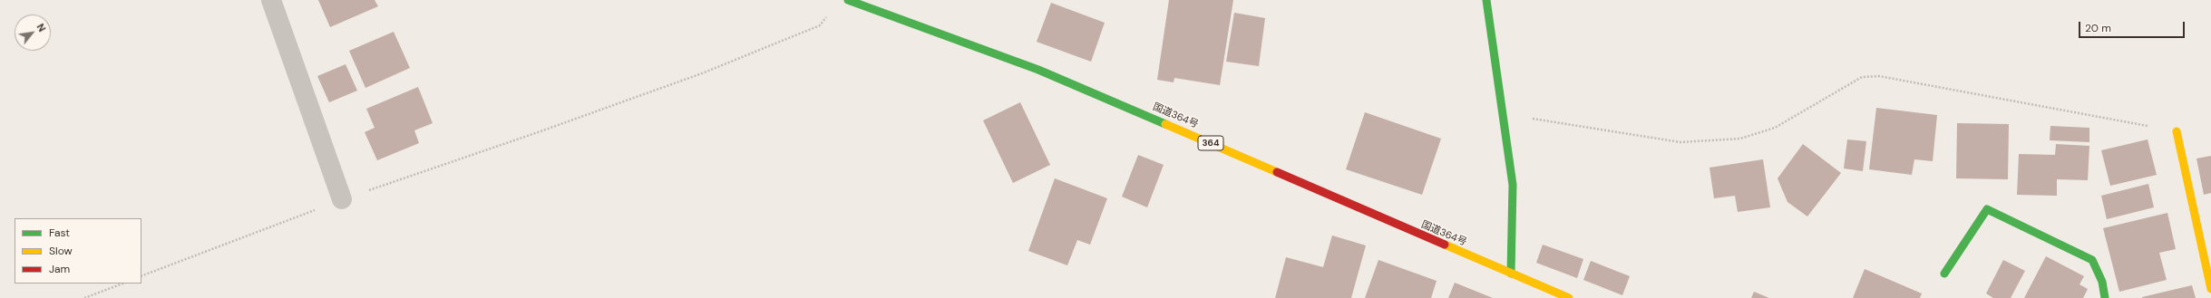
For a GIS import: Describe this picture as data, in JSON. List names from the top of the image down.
{
  "streets": {
    "main road": ["国道364号", "364"]
  },
  "legend": ["Fast", "Slow", "Jam"],
  "scale_bar": "20 m",
  "north": "top right"
}
